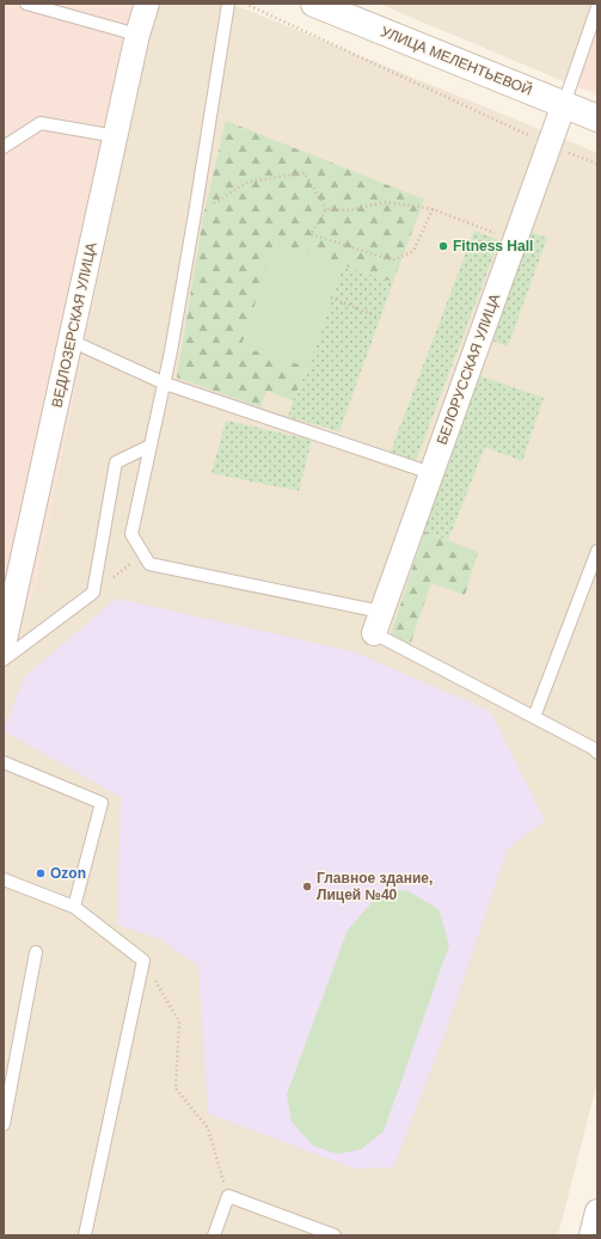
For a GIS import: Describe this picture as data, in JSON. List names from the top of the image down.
{
  "streets": {
    "main road": ["УЛИЦА МЕЛЕНТЬЕВОЙ"],
    "street": ["ВЕДЛОЗЕРСКАЯ УЛИЦА", "БЕЛОРУССКАЯ УЛИЦА"]
  },
  "crossings": [
    ["УЛИЦА МЕЛЕНТЬЕВОЙ", "БЕЛОРУССКАЯ УЛИЦА"]
  ],
  "places": ["Fitness Hall", "Ozon", "Главное здание, Лицей №40"]
}
